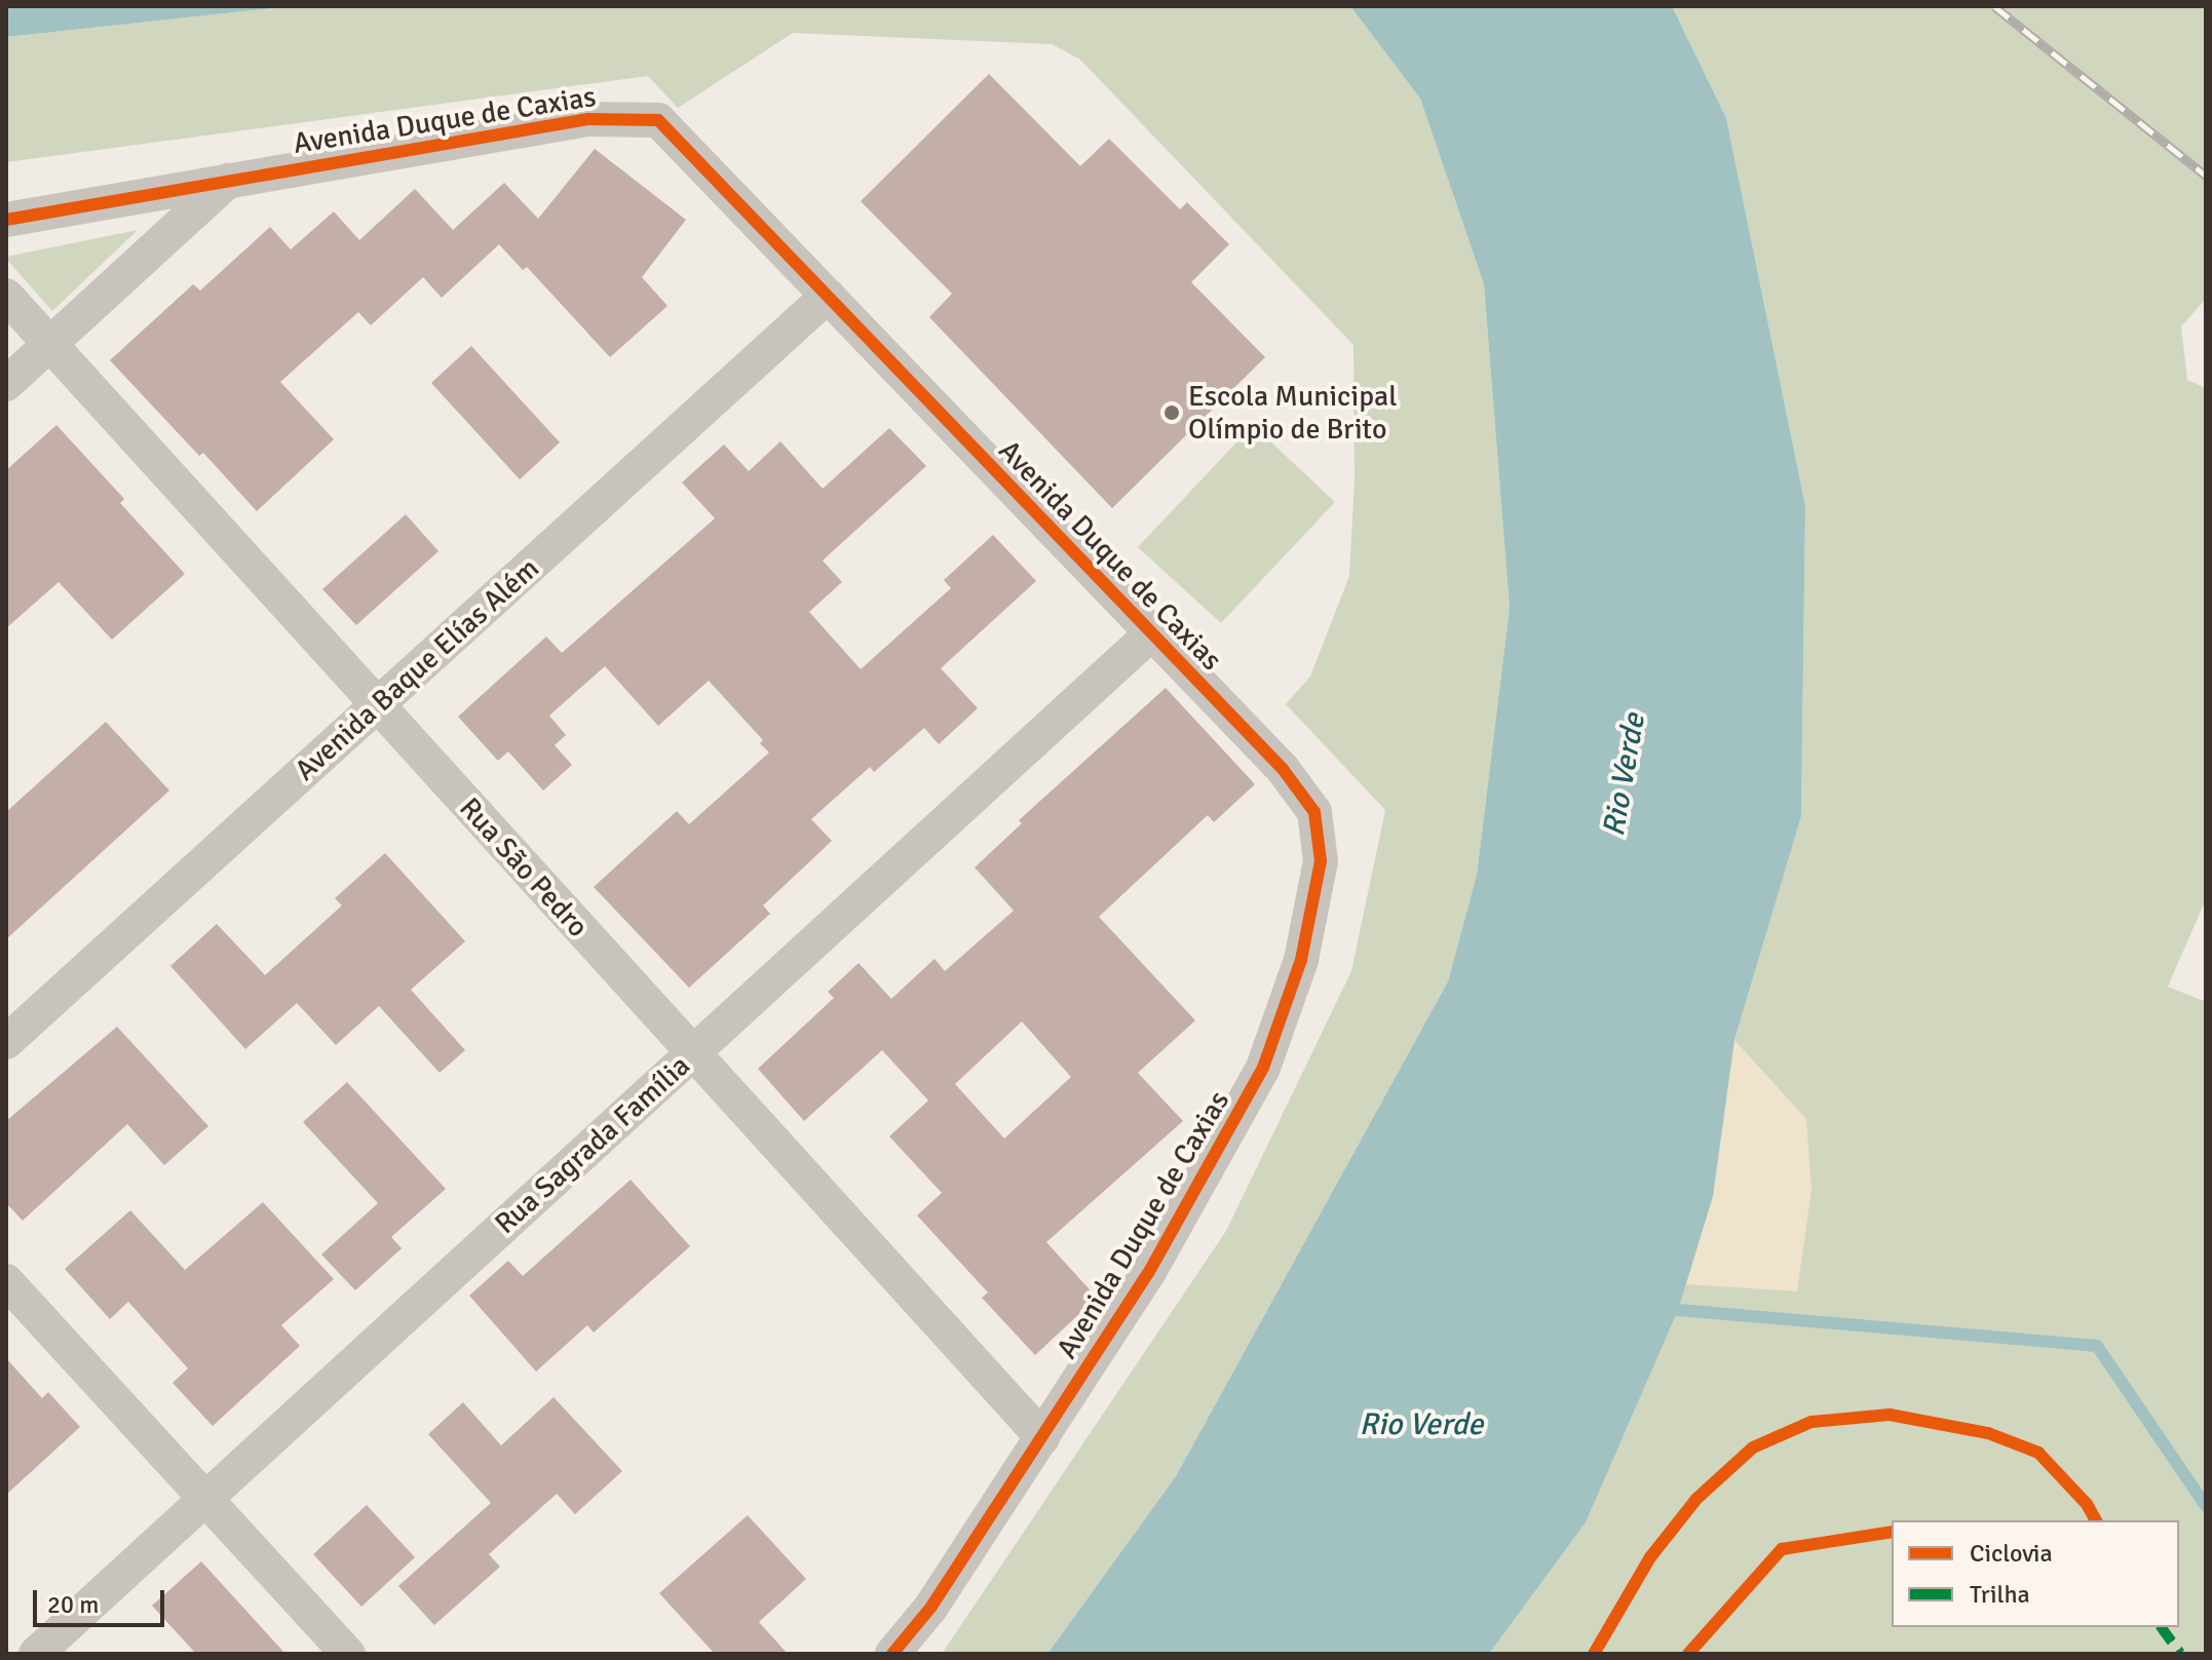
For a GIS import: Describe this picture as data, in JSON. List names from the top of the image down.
{
  "streets": {
    "street": [
      "Avenida Duque de Caxias",
      "Avenida Baque Elías Além",
      "Rua São Pedro",
      "Rua Sagrada Família"
    ]
  },
  "crossings": [
    ["Avenida Duque de Caxias", "Avenida Baque Elías Além"],
    ["Avenida Duque de Caxias", "Rua São Pedro"],
    ["Avenida Duque de Caxias", "Rua Sagrada Família"],
    ["Avenida Baque Elías Além", "Rua São Pedro"],
    ["Rua São Pedro", "Rua Sagrada Família"]
  ],
  "water": ["Rio Verde"],
  "places": ["Escola Municipal Olímpio de Brito"],
  "legend": ["Ciclovia", "Trilha"],
  "scale_bar": "20 m"
}
